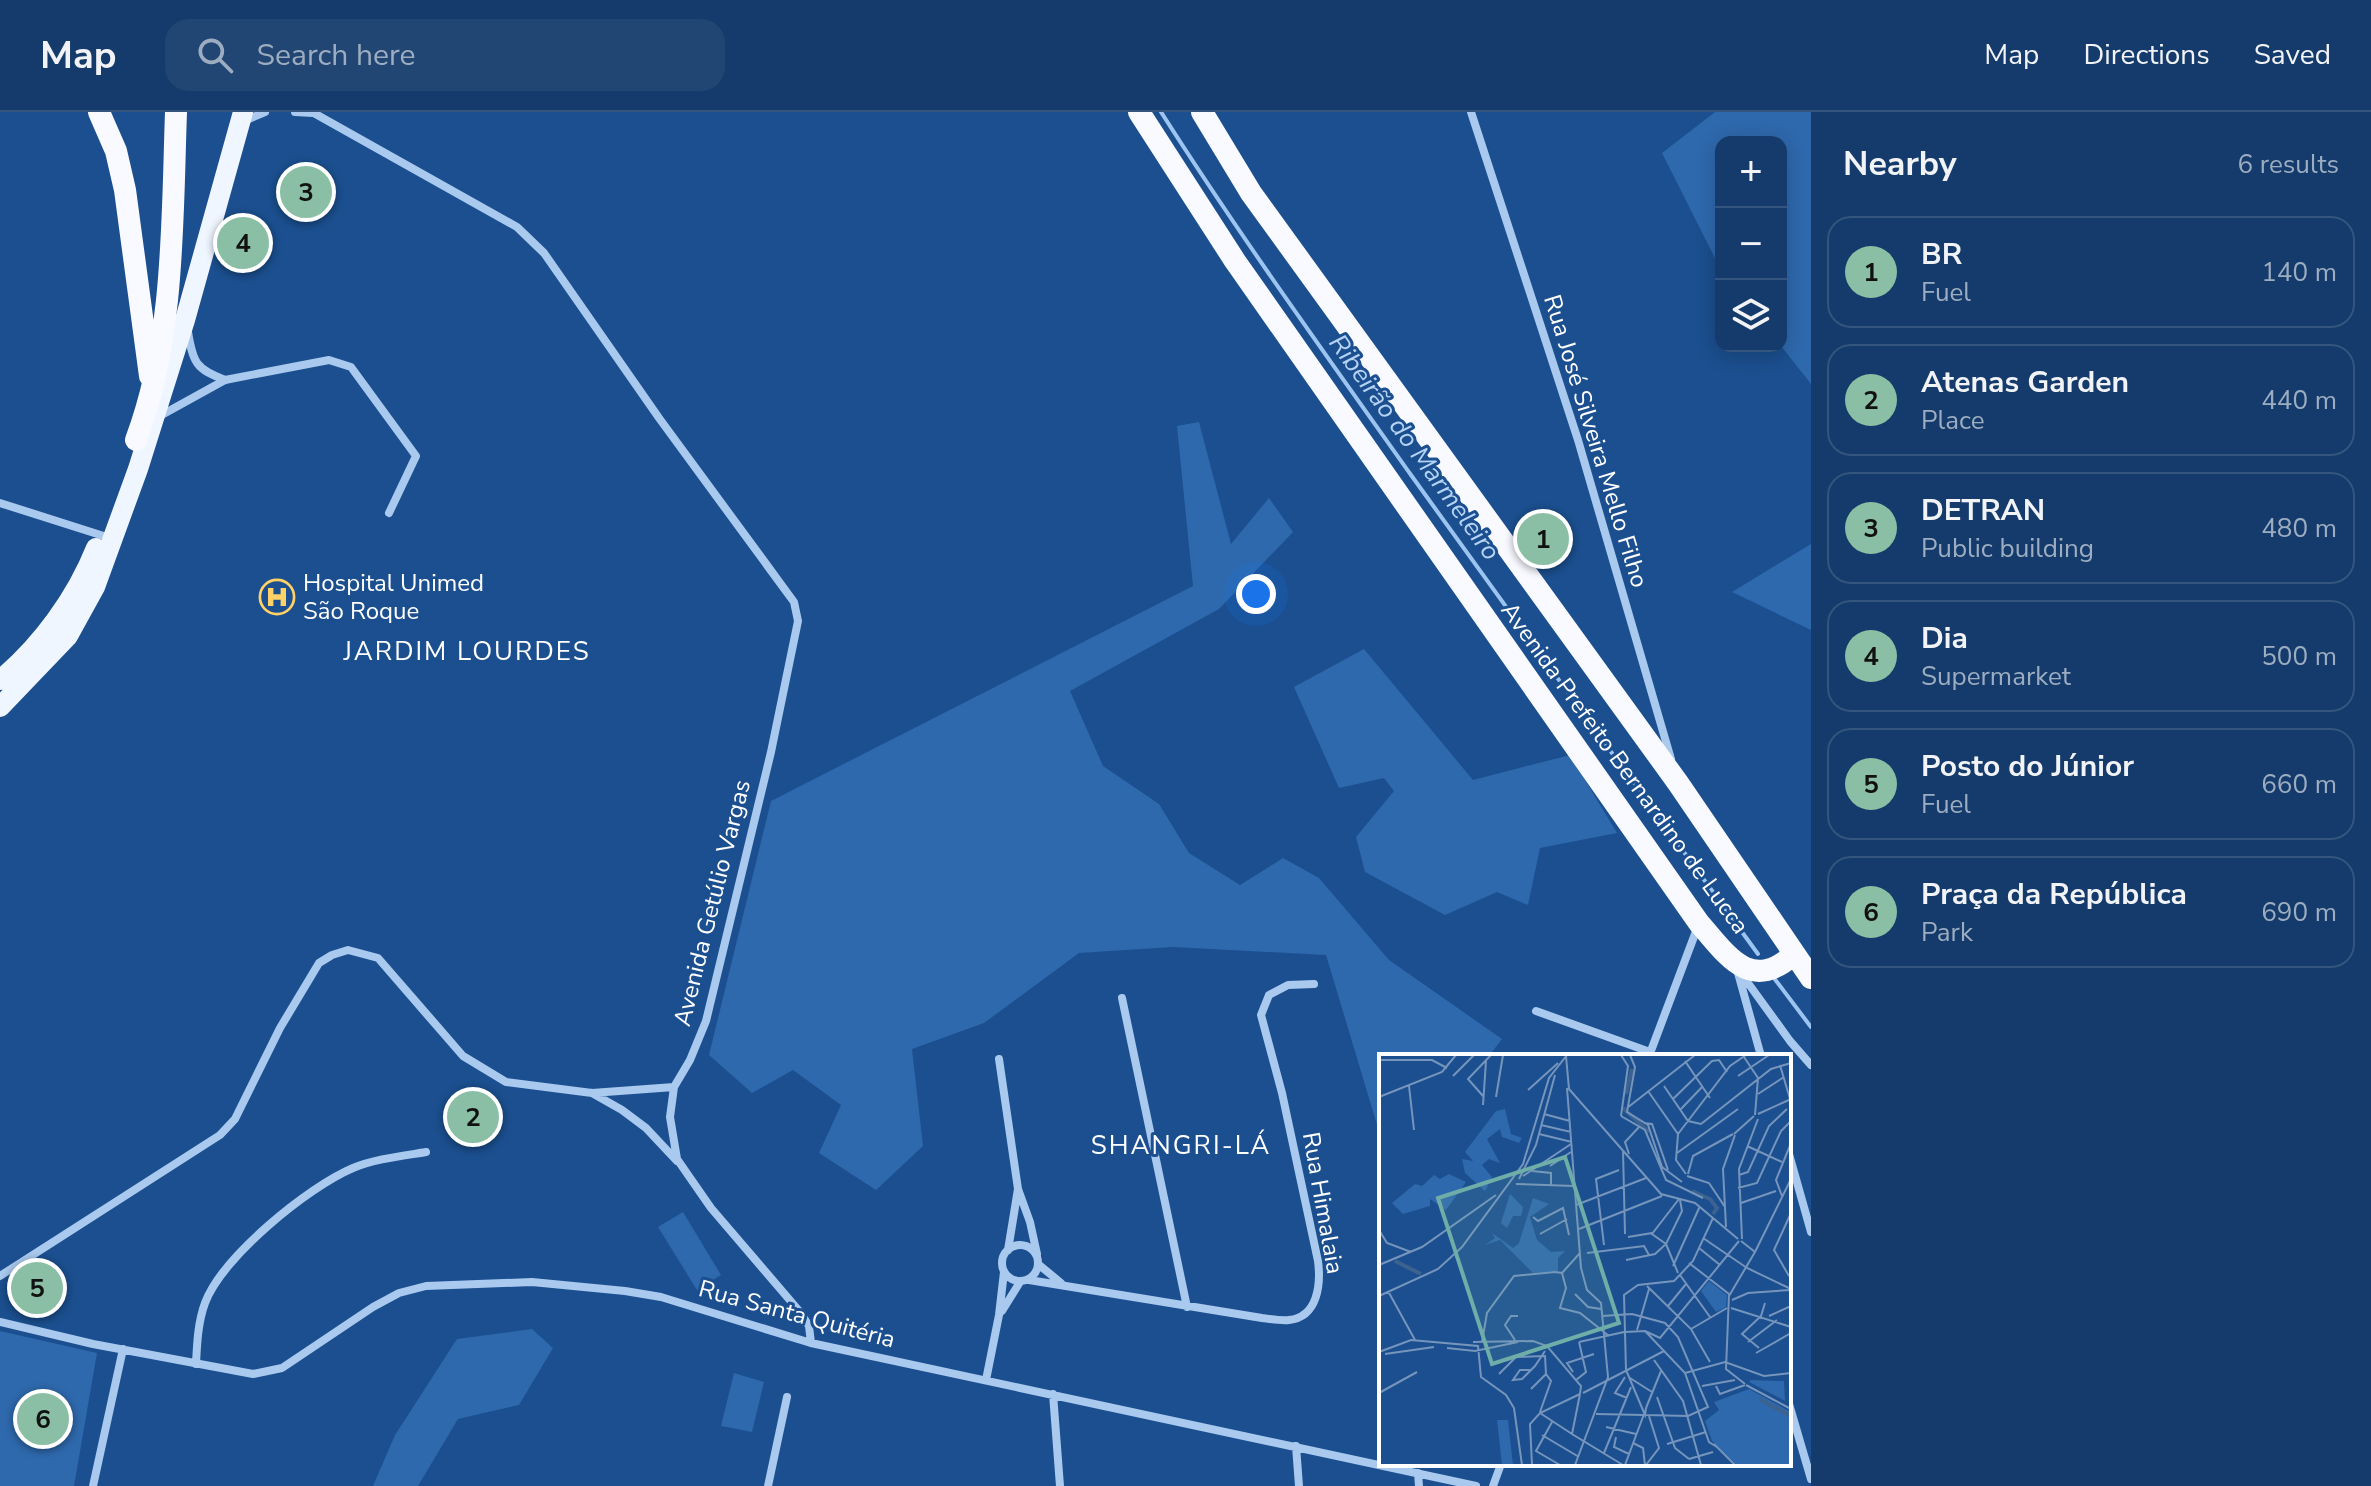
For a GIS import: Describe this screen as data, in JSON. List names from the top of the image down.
{
  "streets": {
    "highway": ["Avenida Prefeito Bernardino de Lucca"],
    "street": [
      "Rua José Silveira Mello Filho",
      "Avenida Getúlio Vargas",
      "Rua Himalaia",
      "Rua Santa Quitéria"
    ]
  },
  "crossings": [
    ["Rua José Silveira Mello Filho", "Avenida Prefeito Bernardino de Lucca"]
  ],
  "districts": ["JARDIM LOURDES", "SHANGRI-LÁ"],
  "water": ["Ribeirão do Marmeleiro"],
  "places": {
    "hospital": ["Hospital Unimed São Roque"]
  },
  "page": {
    "header": "Map",
    "search": "Search here",
    "nav": ["Map", "Directions", "Saved"],
    "heading": ["Nearby", "6 results"],
    "map_buttons": ["+", "−"],
    "pins": [
      "3",
      "4",
      "1",
      "2",
      "5",
      "6"
    ],
    "list": [
      {
        "mark": "1",
        "name": "BR",
        "note": "Fuel",
        "value": "140 m"
      },
      {
        "mark": "2",
        "name": "Atenas Garden",
        "note": "Place",
        "value": "440 m"
      },
      {
        "mark": "3",
        "name": "DETRAN",
        "note": "Public building",
        "value": "480 m"
      },
      {
        "mark": "4",
        "name": "Dia",
        "note": "Supermarket",
        "value": "500 m"
      },
      {
        "mark": "5",
        "name": "Posto do Júnior",
        "note": "Fuel",
        "value": "660 m"
      },
      {
        "mark": "6",
        "name": "Praça da República",
        "note": "Park",
        "value": "690 m"
      }
    ]
  }
}
